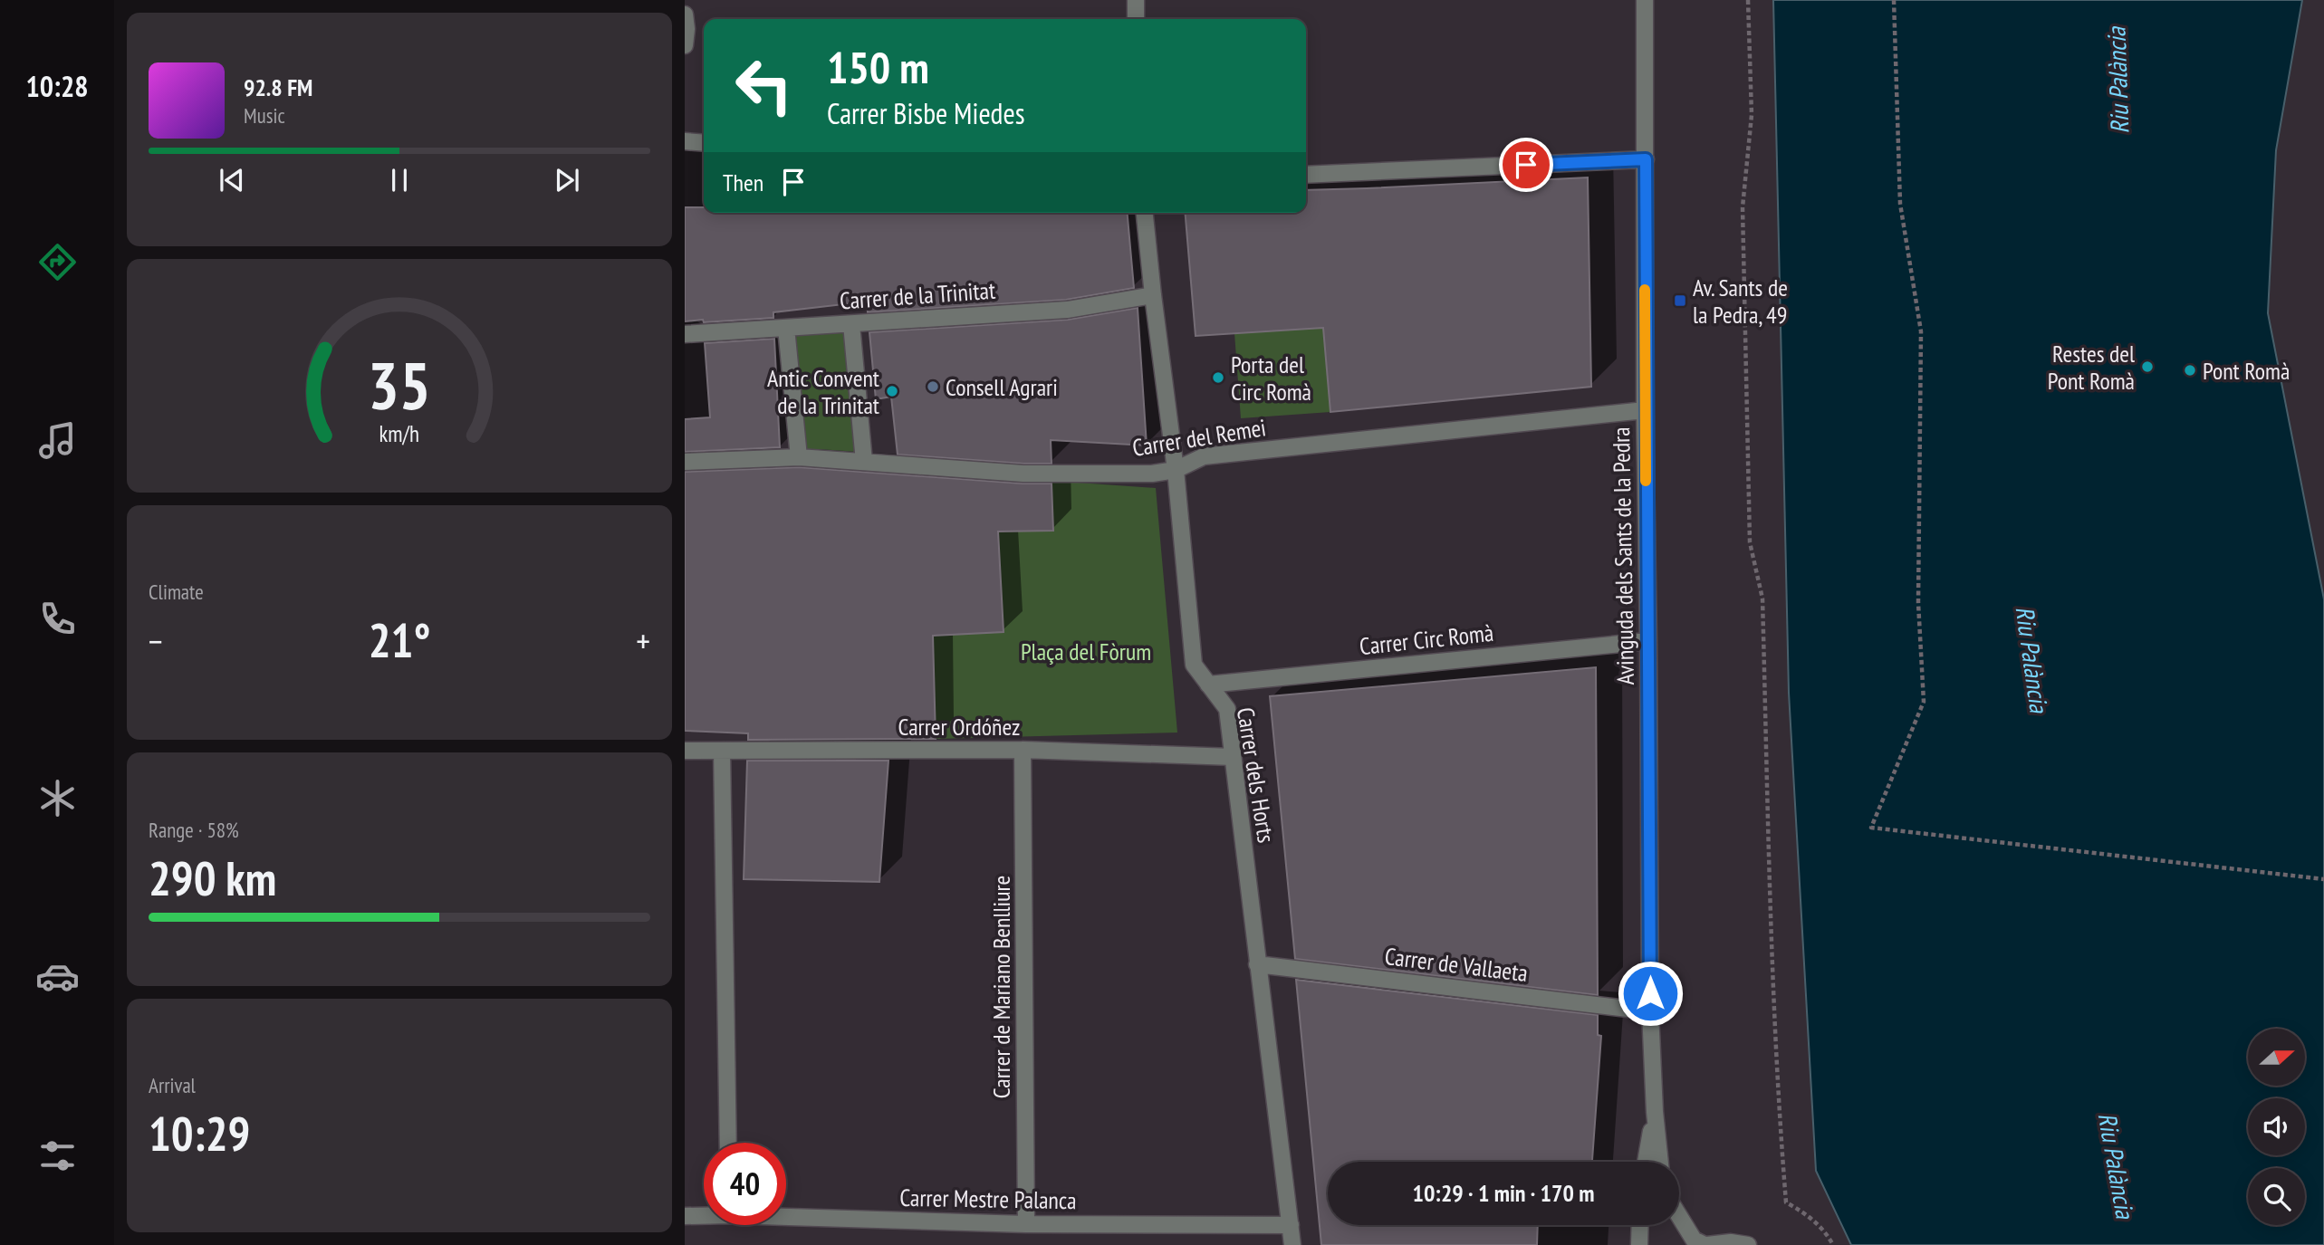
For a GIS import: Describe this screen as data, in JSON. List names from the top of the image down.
{
  "streets": {
    "street": [
      "Carrer de la Trinitat",
      "Carrer del Remei",
      "Avinguda dels Sants de la Pedra",
      "Carrer Circ Romà",
      "Carrer Ordóñez",
      "Carrer dels Horts",
      "Carrer de Vallaeta",
      "Carrer de Mariano Benlliure",
      "Carrer Mestre Palanca"
    ]
  },
  "crossings": [
    ["Carrer de la Trinitat", "Carrer dels Horts"],
    ["Carrer del Remei", "Avinguda dels Sants de la Pedra"],
    ["Carrer del Remei", "Carrer dels Horts"],
    ["Avinguda dels Sants de la Pedra", "Carrer Circ Romà"],
    ["Avinguda dels Sants de la Pedra", "Carrer de Vallaeta"],
    ["Carrer Circ Romà", "Carrer dels Horts"],
    ["Carrer Ordóñez", "Carrer dels Horts"],
    ["Carrer Ordóñez", "Carrer de Mariano Benlliure"],
    ["Carrer dels Horts", "Carrer de Vallaeta"],
    ["Carrer dels Horts", "Carrer Mestre Palanca"],
    ["Carrer de Mariano Benlliure", "Carrer Mestre Palanca"]
  ],
  "water": ["Riu Palància"],
  "parks": ["Plaça del Fòrum"],
  "places": {
    "transit": ["Av. Sants de la Pedra, 49"],
    "other": [
      "Restes del Pont Romà",
      "Pont Romà",
      "Porta del Circ Romà",
      "Consell Agrari",
      "Antic Convent de la Trinitat"
    ]
  },
  "north": "right",
  "page": {
    "tabs": "10:28",
    "turn": ["150 m", "Carrer Bisbe Miedes"],
    "song": ["92.8 FM", "Music"],
    "then": "Then",
    "tile": [
      "Climate",
      ["Range · 58%", "290 km"],
      ["Arrival", "10:29"]
    ],
    "heat": ["−", "21°", "+"],
    "limit": "40",
    "trip": "10:29 · 1 min · 170 m",
    "gauge": ["35", "km/h"]
  }
}
